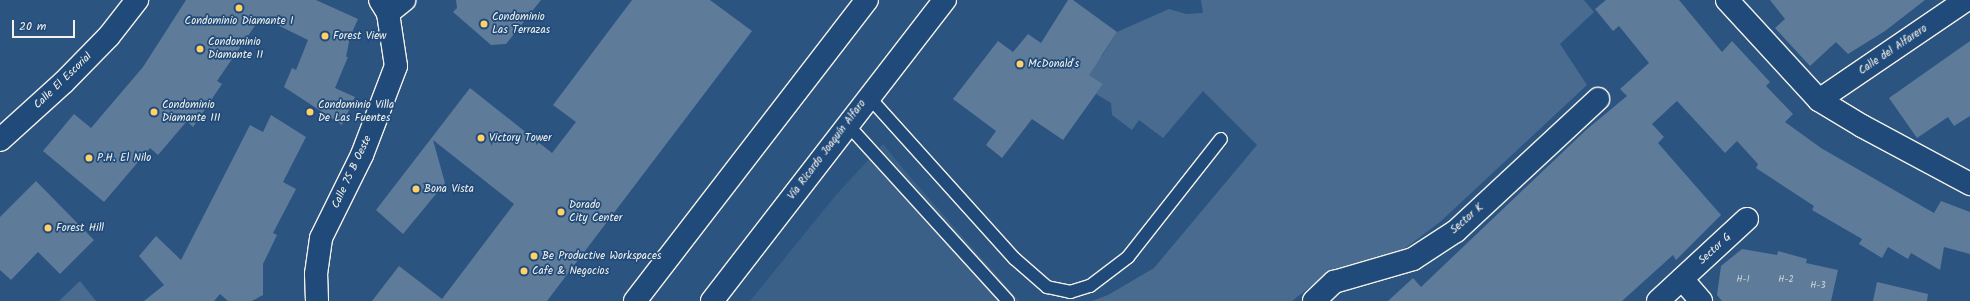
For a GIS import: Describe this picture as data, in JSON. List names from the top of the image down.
{
  "streets": {
    "street": [
      "Calle del Alfarero",
      "Calle El Escorial",
      "Vía Ricardo Joaquín Alfaro",
      "Calle 75 B Oeste",
      "Sector K",
      "Sector G"
    ]
  },
  "places": [
    "Condominio Diamante I",
    "Condominio Las Terrazas",
    "Forest View",
    "Condominio Diamante II",
    "McDonald's",
    "Condominio Diamante III",
    "Condominio Villa De Las Fuentes",
    "Victory Tower",
    "P.H. El Nilo",
    "Bona Vista",
    "Dorado City Center",
    "Forest Hill",
    "Be Productive Workspaces",
    "Cafe & Negocios"
  ],
  "house_numbers": ["H-1", "H-2", "H-3"],
  "scale_bar": "20 m"
}
